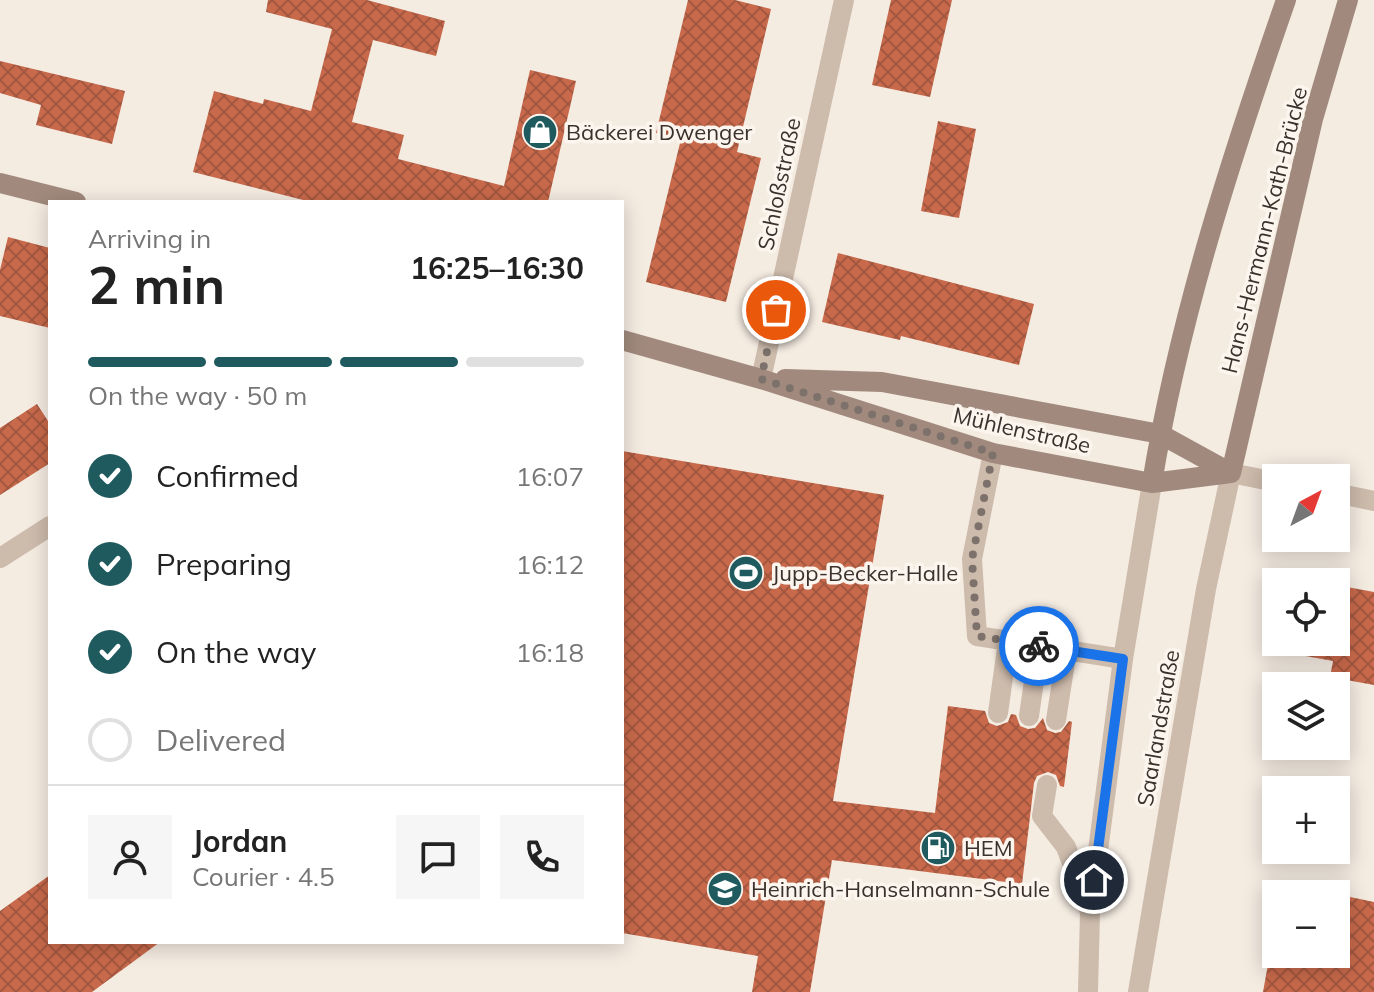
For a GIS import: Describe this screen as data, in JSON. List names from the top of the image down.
{
  "streets": {
    "main road": ["Hans-Hermann-Kath-Brücke", "Mühlenstraße"],
    "street": ["Schloßstraße", "Saarlandstraße"]
  },
  "crossings": [
    ["Schloßstraße", "Mühlenstraße"],
    ["Hans-Hermann-Kath-Brücke", "Mühlenstraße"],
    ["Hans-Hermann-Kath-Brücke", "Saarlandstraße"],
    ["Mühlenstraße", "Saarlandstraße"]
  ],
  "places": {
    "shop": ["Bäckerei Dwenger"],
    "sports": ["Jupp-Becker-Halle"],
    "fuel station": ["HEM"],
    "school or university": ["Heinrich-Hanselmann-Schule"]
  },
  "north": "top right",
  "page": {
    "heading": ["2 min", "Arriving in", "16:25–16:30"],
    "panel": ["Jordan", "Courier · 4.5"],
    "bar": "On the way · 50 m",
    "list": [
      ["Confirmed", "16:07"],
      ["Preparing", "16:12"],
      ["On the way", "16:18"],
      "Delivered"
    ],
    "map_buttons": ["+", "−"]
  }
}
